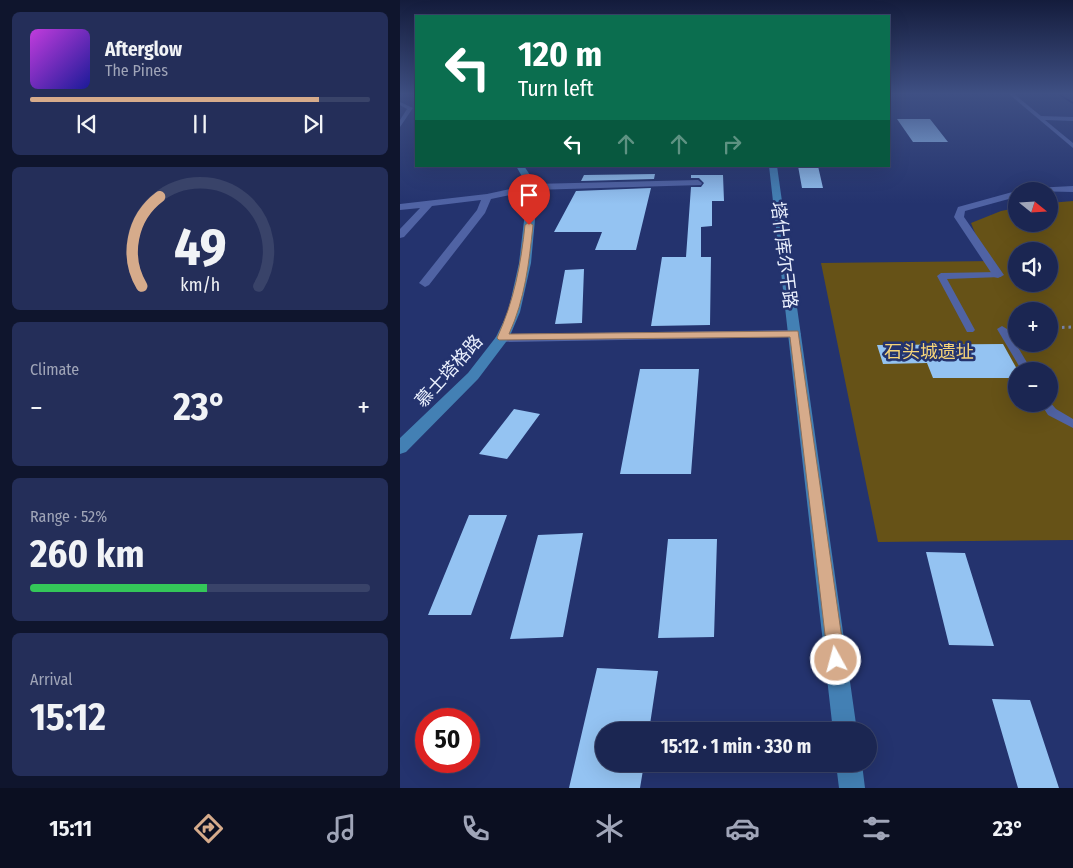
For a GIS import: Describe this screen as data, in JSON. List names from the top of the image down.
{
  "streets": {
    "main road": ["塔什库尔干路", "慕士塔格路"]
  },
  "parks": ["石头城遗址"],
  "north": "right",
  "page": {
    "turn": ["120 m", "Turn left"],
    "song": ["Afterglow", "The Pines"],
    "map_buttons": ["+", "−"],
    "tile": [
      "Climate",
      ["Range · 52%", "260 km"],
      ["Arrival", "15:12"]
    ],
    "heat": ["−", "23°", "+"],
    "limit": "50",
    "trip": "15:12 · 1 min · 330 m",
    "tabs": ["15:11", "23°"],
    "gauge": ["49", "km/h"]
  }
}
